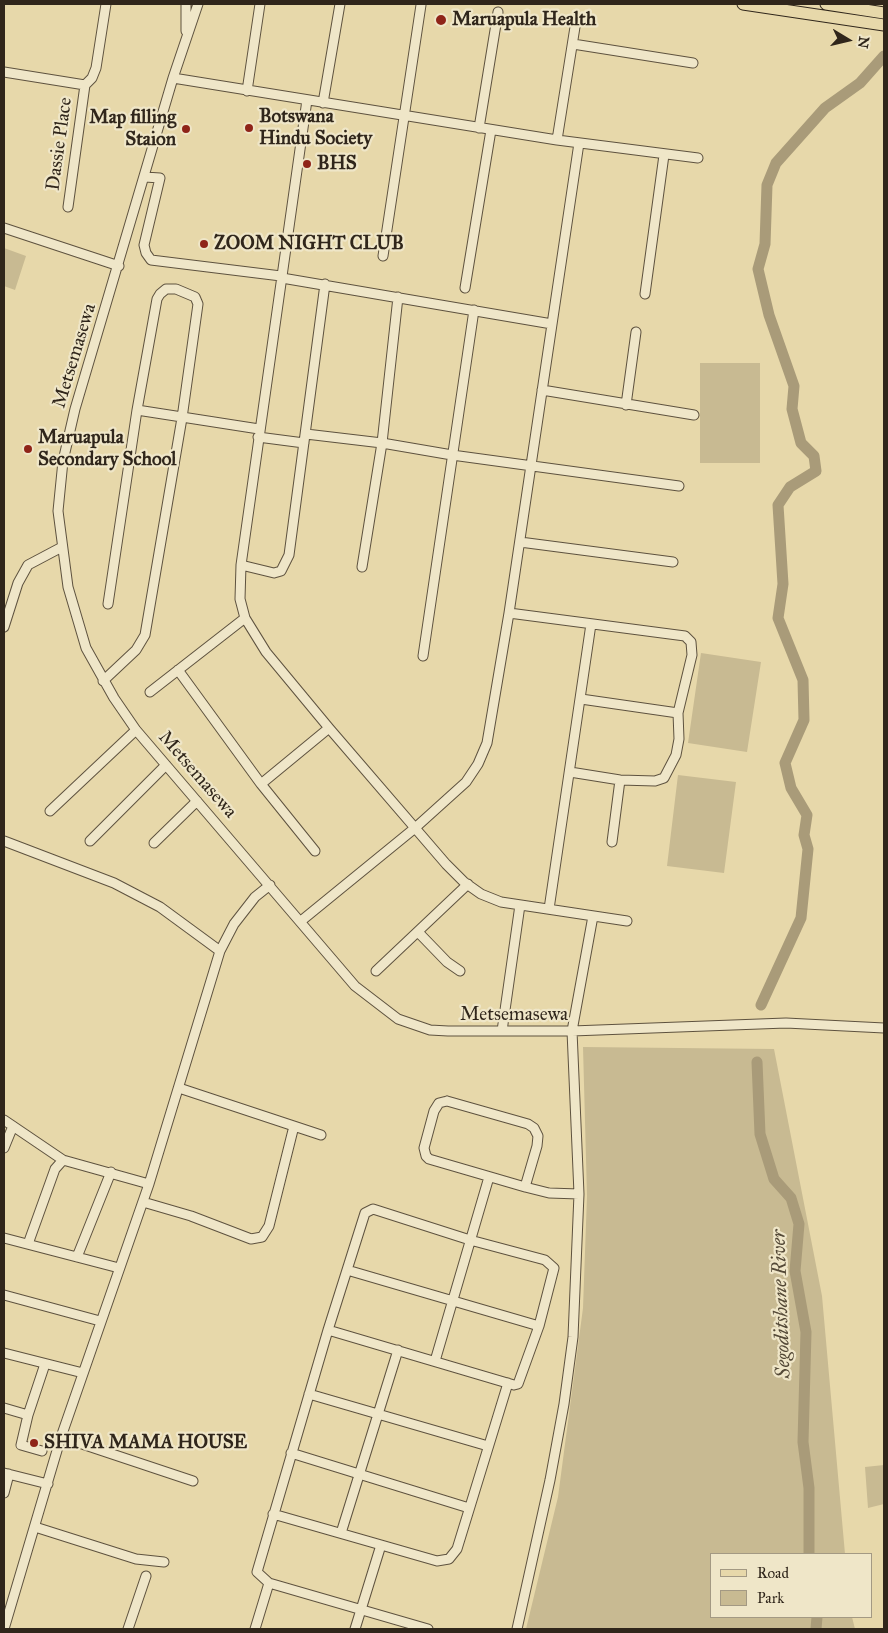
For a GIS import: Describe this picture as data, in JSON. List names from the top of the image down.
{
  "streets": {
    "street": ["Dassie Place", "Metsemasewa"]
  },
  "water": ["Segoditshane River"],
  "places": [
    "Maruapula Health",
    "Botswana Hindu Society",
    "Map filling Staion",
    "BHS",
    "ZOOM NIGHT CLUB",
    "Maruapula Secondary School",
    "SHIVA MAMA HOUSE"
  ],
  "legend": ["Road", "Park"],
  "north": "right"
}
